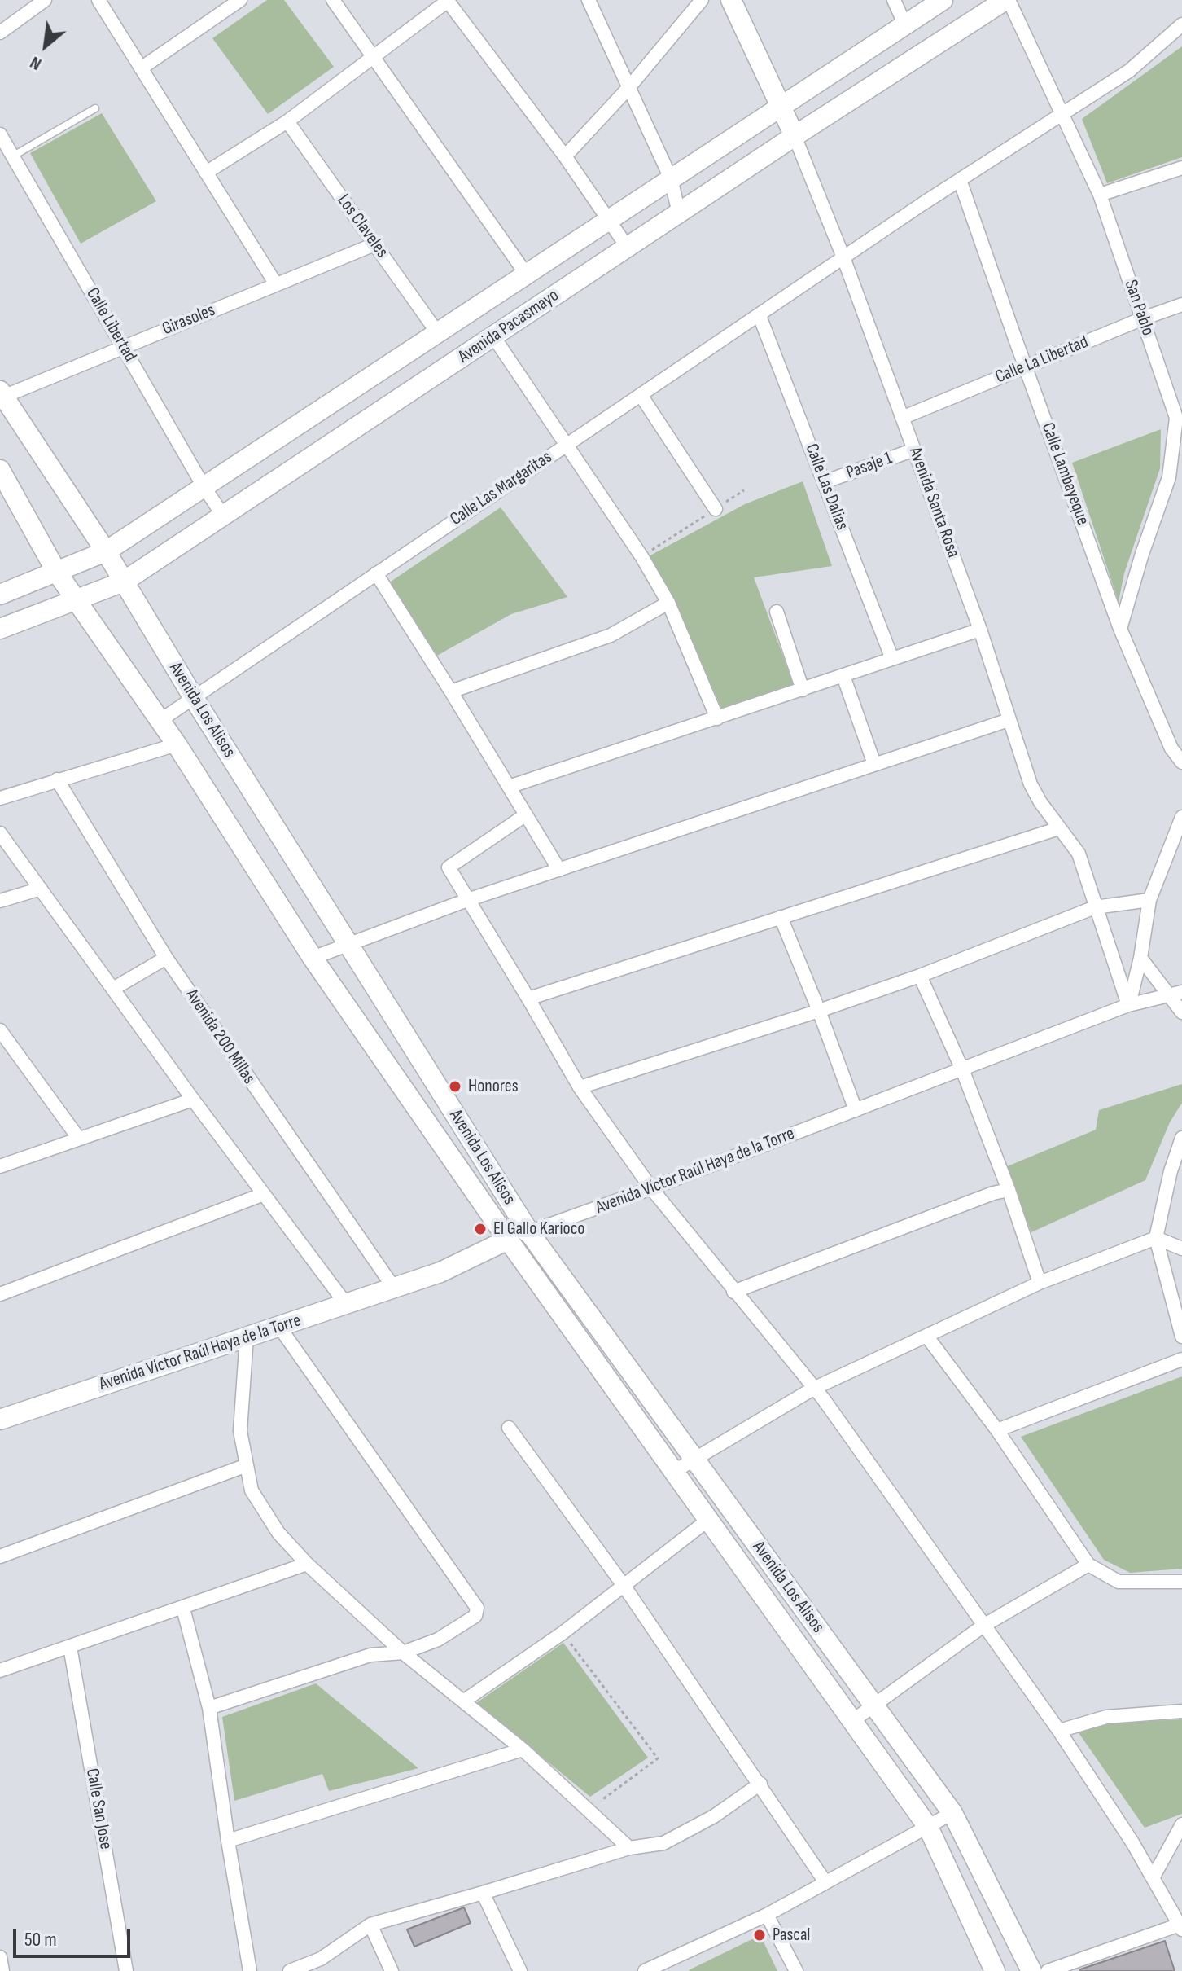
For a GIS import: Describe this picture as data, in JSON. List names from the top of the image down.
{
  "streets": {
    "street": [
      "Los Claveles",
      "San Pablo",
      "Girasoles",
      "Calle Libertad",
      "Avenida Pacasmayo",
      "Calle La Libertad",
      "Pasaje 1",
      "Calle Lambayeque",
      "Calle Las Dalias",
      "Calle Las Margaritas",
      "Avenida Santa Rosa",
      "Avenida Los Alisos",
      "Avenida 200 Millas",
      "Avenida Víctor Raúl Haya de la Torre",
      "Calle San Jose"
    ]
  },
  "crossings": [
    ["Los Claveles", "Girasoles"],
    ["Los Claveles", "Avenida Pacasmayo"],
    ["San Pablo", "Avenida Pacasmayo"],
    ["San Pablo", "Calle La Libertad"],
    ["San Pablo", "Calle Lambayeque"],
    ["San Pablo", "Calle Las Margaritas"],
    ["Girasoles", "Calle Libertad"],
    ["Girasoles", "Avenida Los Alisos"],
    ["Calle Libertad", "Avenida Pacasmayo"],
    ["Avenida Pacasmayo", "Avenida Santa Rosa"],
    ["Avenida Pacasmayo", "Avenida Los Alisos"],
    ["Calle La Libertad", "Calle Lambayeque"],
    ["Calle La Libertad", "Avenida Santa Rosa"],
    ["Pasaje 1", "Calle Las Dalias"],
    ["Pasaje 1", "Avenida Santa Rosa"],
    ["Calle Lambayeque", "Calle Las Margaritas"],
    ["Calle Las Dalias", "Calle Las Margaritas"],
    ["Calle Las Margaritas", "Avenida Santa Rosa"],
    ["Calle Las Margaritas", "Avenida Los Alisos"],
    ["Avenida Santa Rosa", "Avenida Víctor Raúl Haya de la Torre"],
    ["Avenida Los Alisos", "Avenida Víctor Raúl Haya de la Torre"],
    ["Avenida 200 Millas", "Avenida Víctor Raúl Haya de la Torre"]
  ],
  "places": ["Honores", "El Gallo Karioco", "Pascal"],
  "scale_bar": "50 m",
  "north": "bottom left"
}
